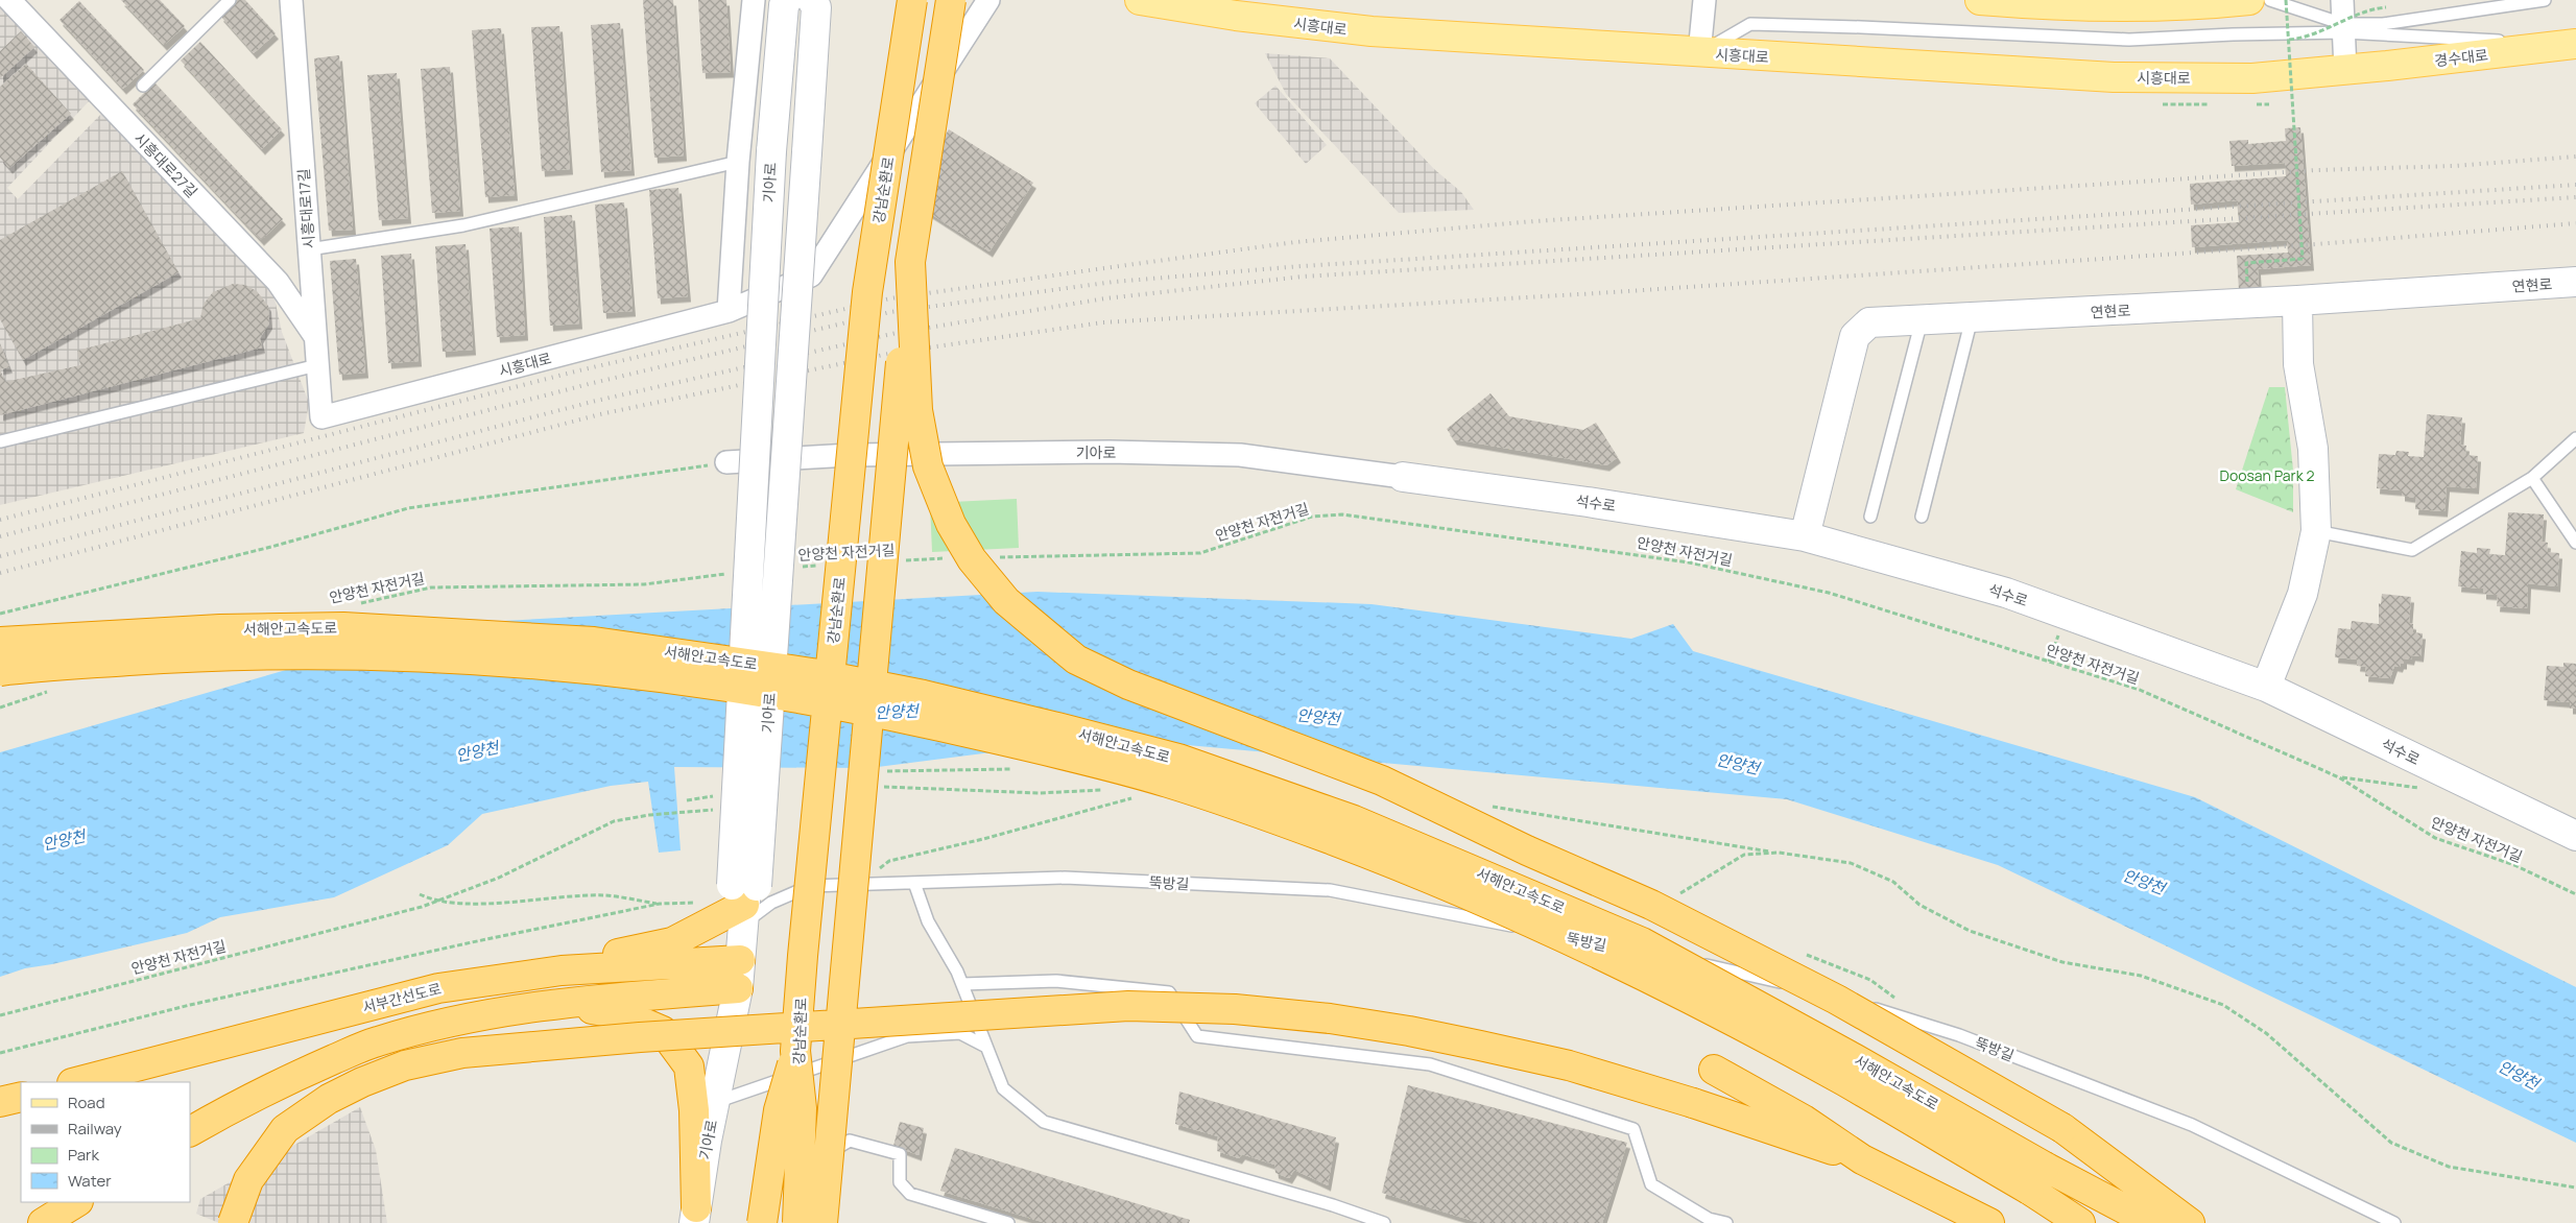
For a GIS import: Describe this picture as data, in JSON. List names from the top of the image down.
{
  "streets": {
    "highway": ["강남순환로", "서해안고속도로", "서부간선도로"],
    "main road": ["시흥대로", "경수대로"],
    "street": [
      "시흥대로27길",
      "기아로",
      "시흥대로17길",
      "연현로",
      "석수로"
    ],
    "lane": ["뚝방길"],
    "path": ["안양천 자전거길"]
  },
  "crossings": [
    ["시흥대로", "경수대로"],
    ["시흥대로", "시흥대로17길"],
    ["시흥대로27길", "시흥대로17길"],
    ["기아로", "석수로"],
    ["기아로", "뚝방길"],
    ["기아로", "서부간선도로"],
    ["연현로", "석수로"]
  ],
  "water": ["안양천"],
  "parks": ["Doosan Park 2"],
  "legend": [
    "Road",
    "Railway",
    "Park",
    "Water"
  ]
}
